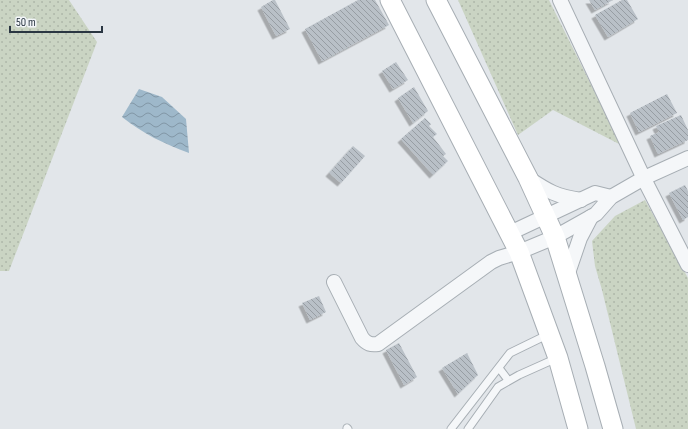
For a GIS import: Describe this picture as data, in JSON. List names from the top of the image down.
{
  "scale_bar": "50 m"
}
